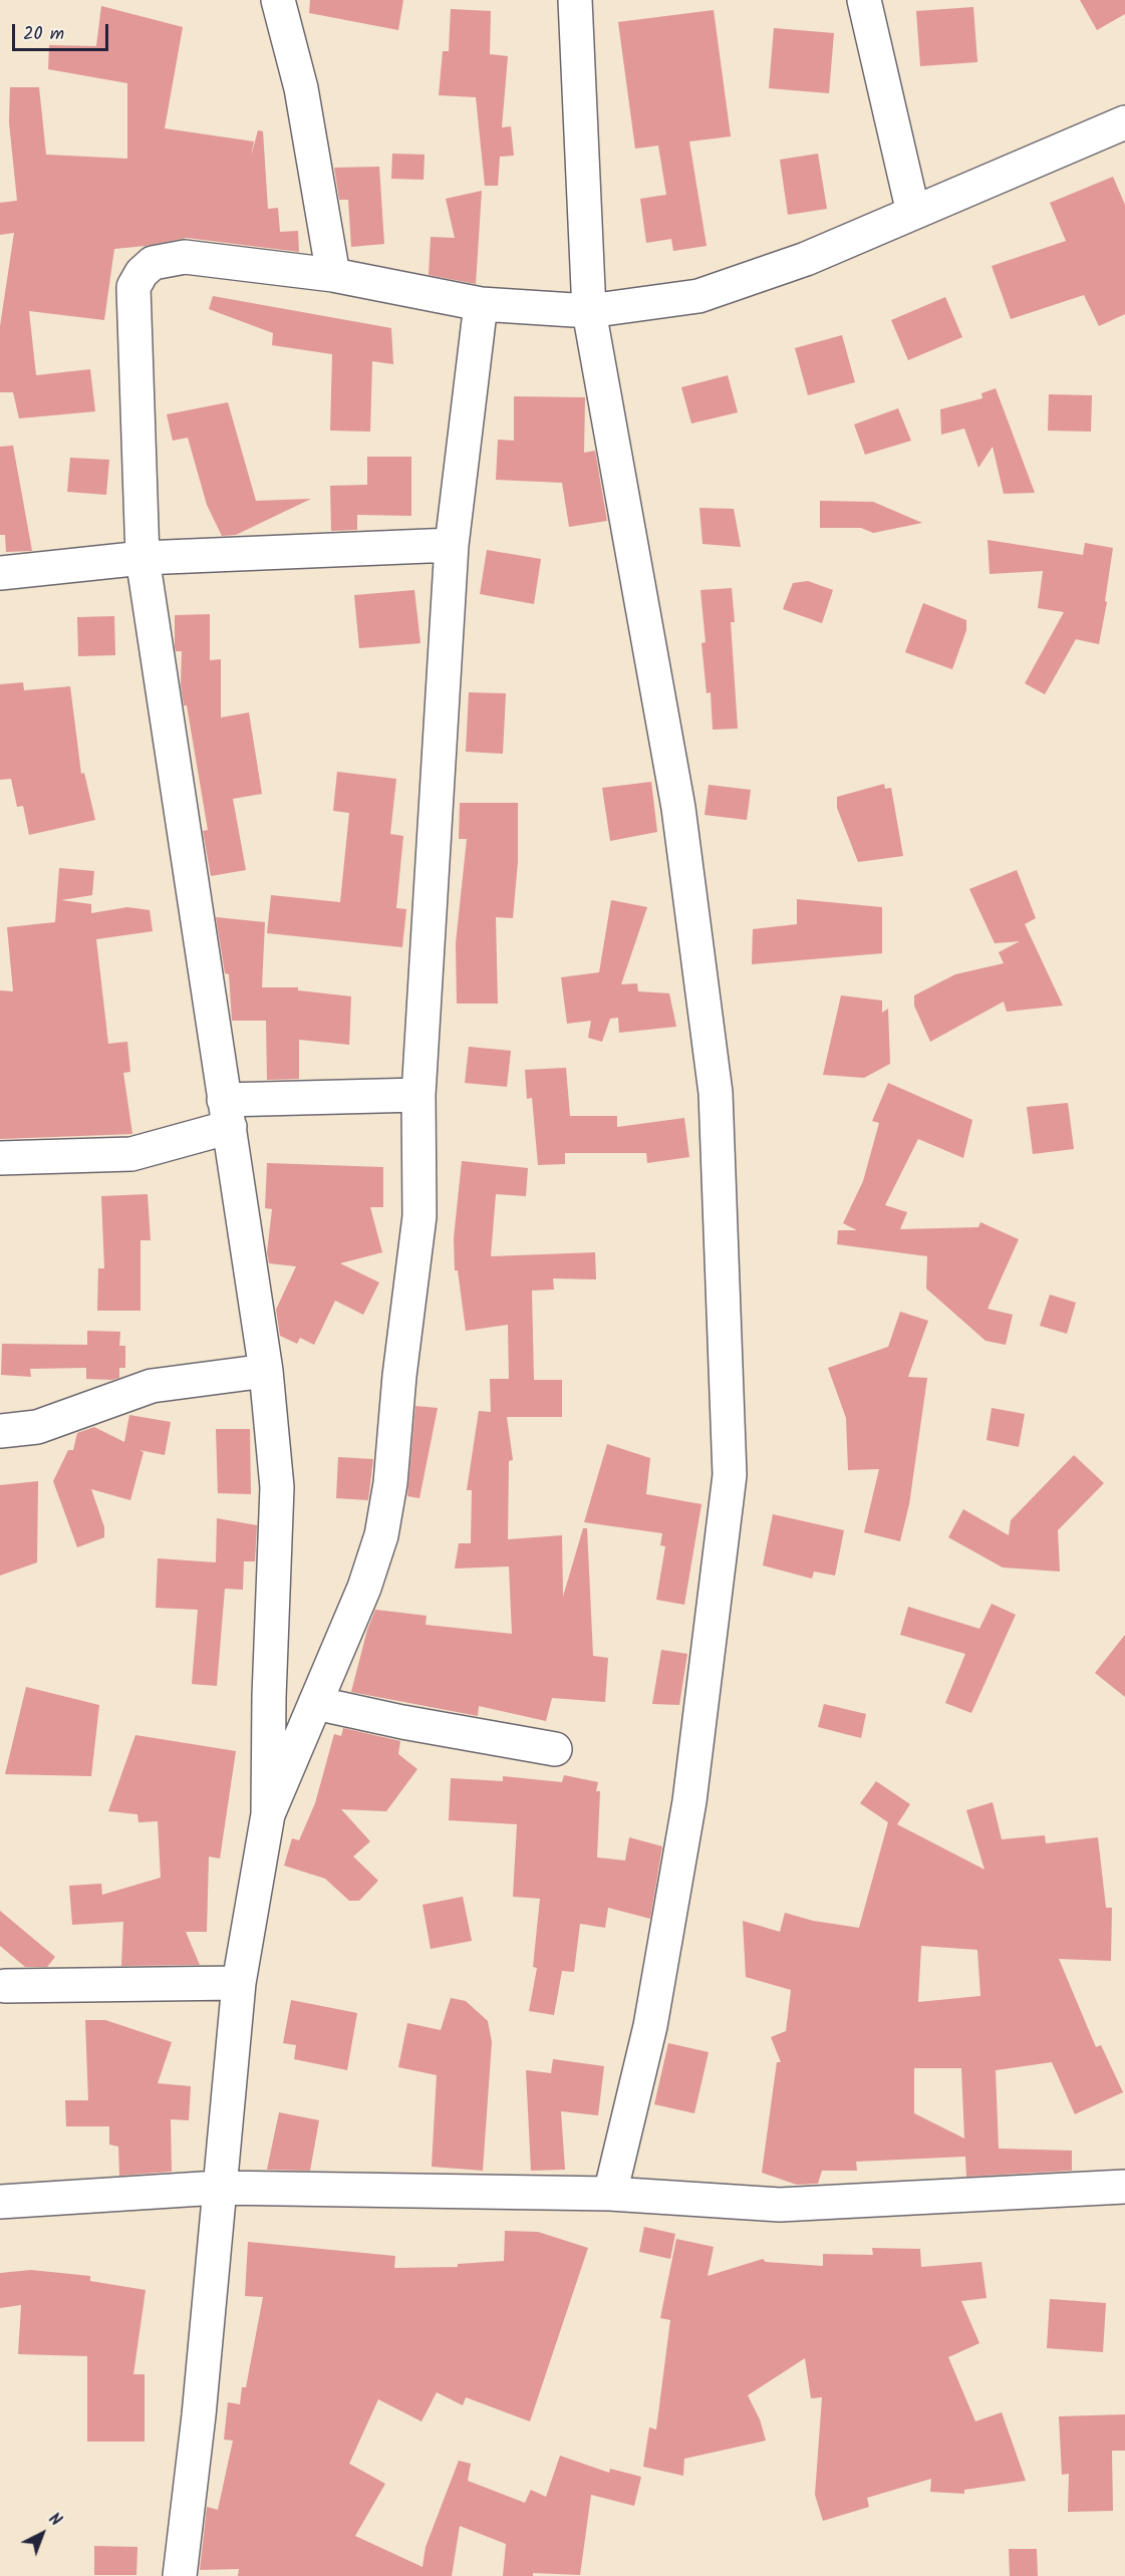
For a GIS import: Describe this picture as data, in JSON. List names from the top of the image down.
{
  "scale_bar": "20 m",
  "north": "top right"
}
